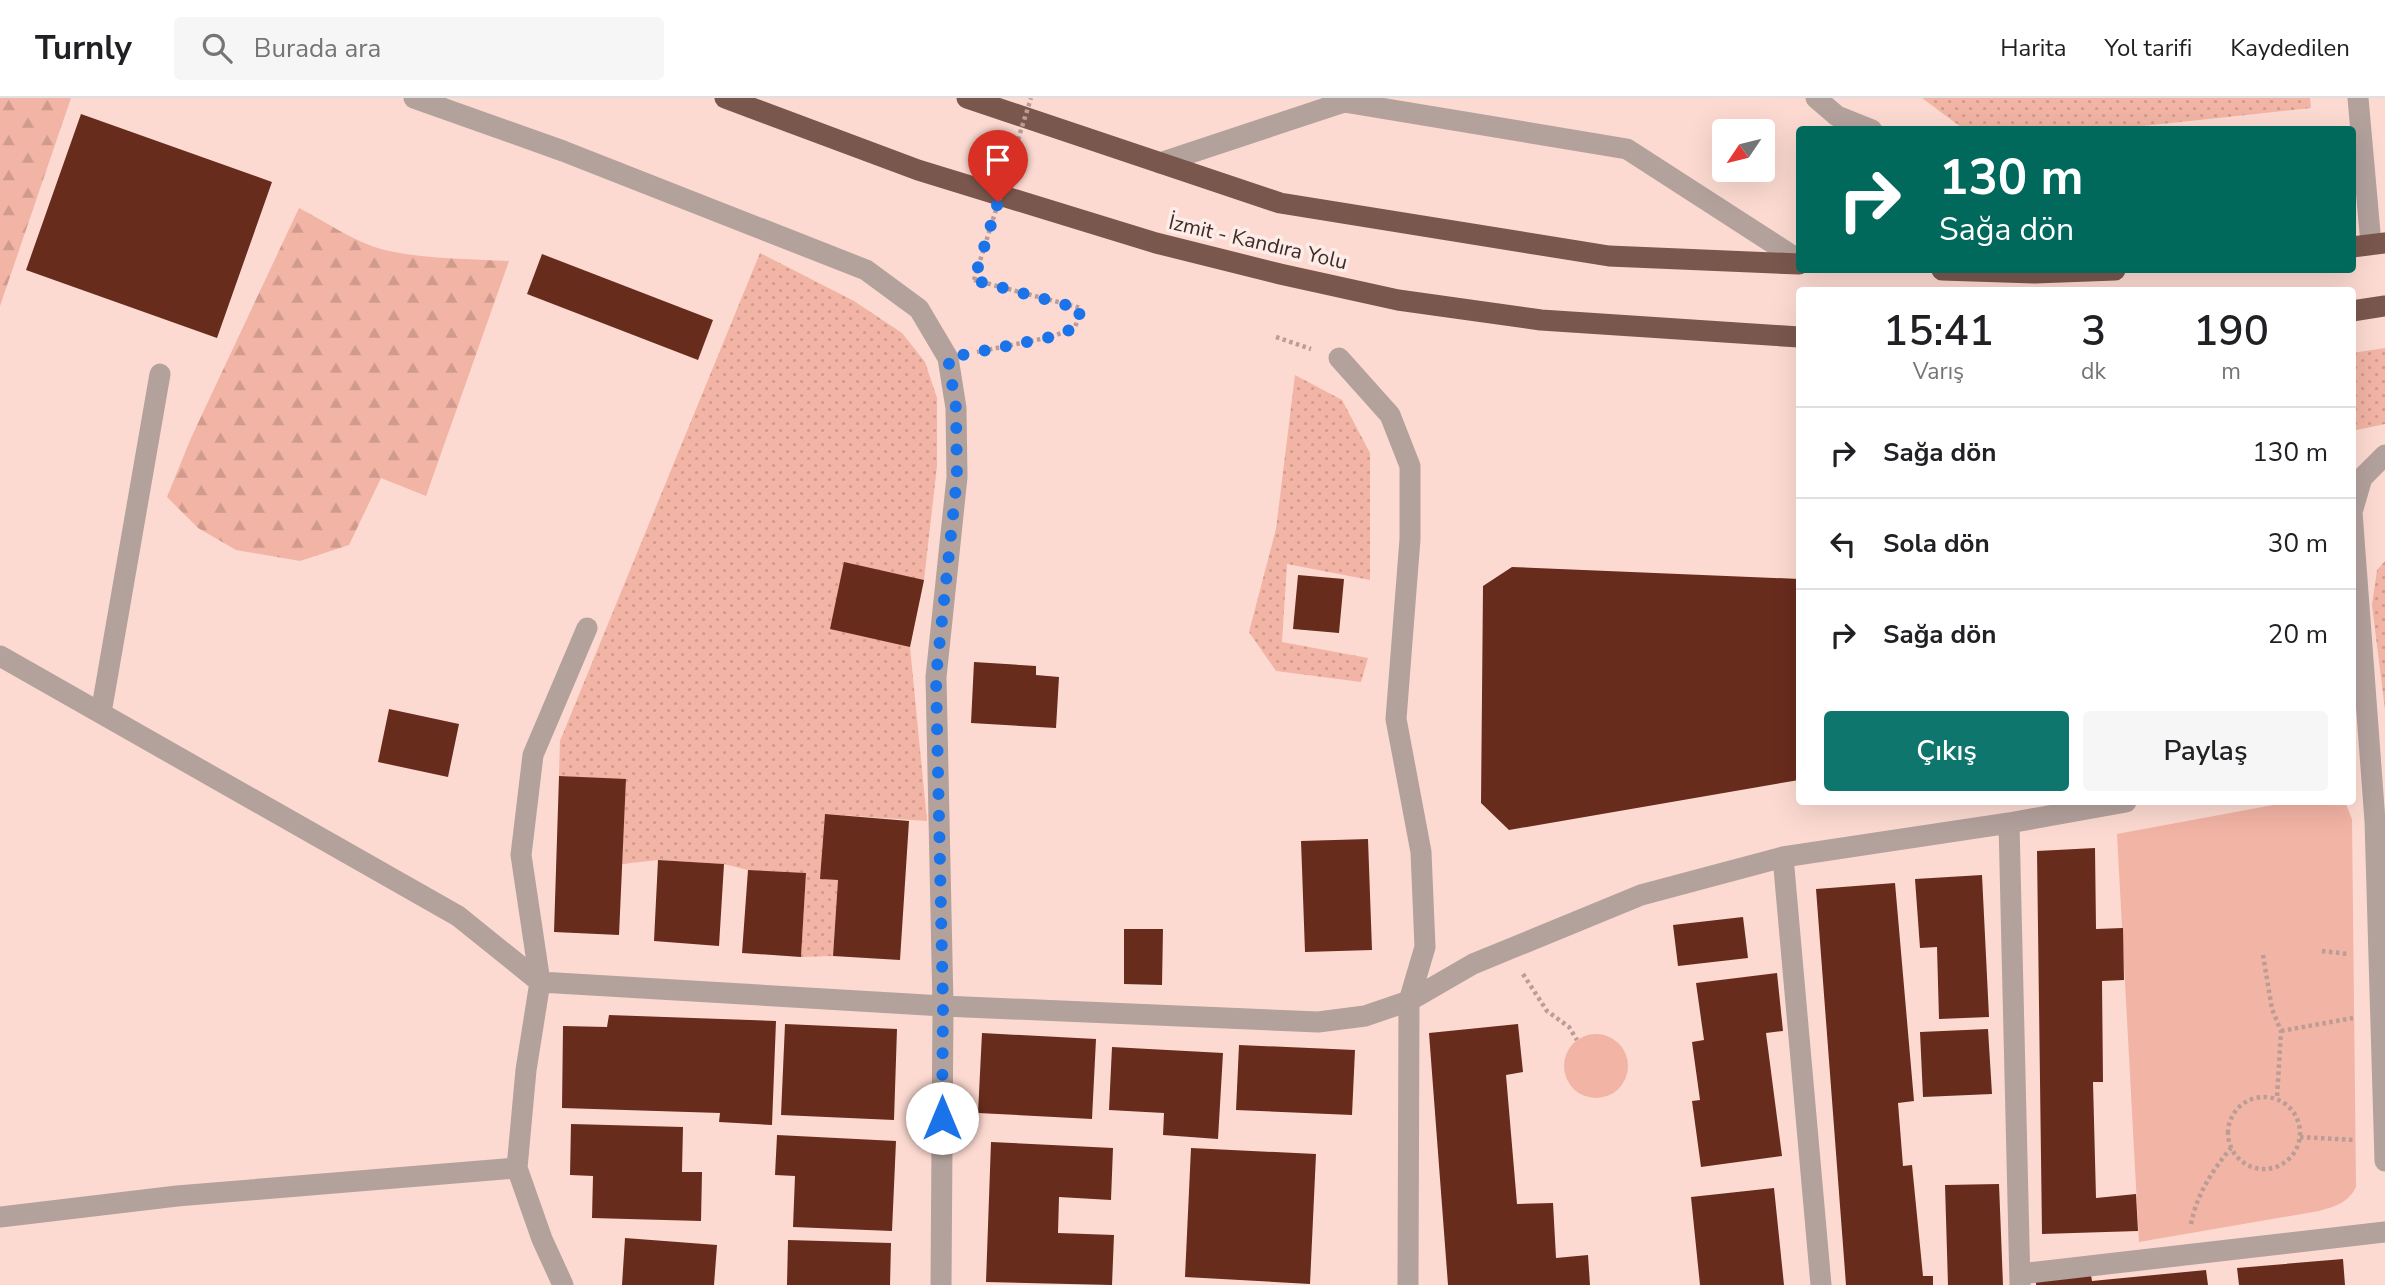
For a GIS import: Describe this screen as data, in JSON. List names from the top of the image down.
{
  "streets": {
    "highway": ["İzmit - Kandıra Yolu"]
  },
  "north": "bottom left",
  "page": {
    "header": "Turnly",
    "search": "Burada ara",
    "nav": ["Harita", "Yol tarifi", "Kaydedilen"],
    "turn": ["130 m", "Sağa dön"],
    "eta": [
      "15:41",
      "Varış",
      "3",
      "dk",
      "190",
      "m"
    ],
    "list": [
      {
        "name": "Sağa dön",
        "value": "130 m"
      },
      {
        "name": "Sola dön",
        "value": "30 m"
      },
      {
        "name": "Sağa dön",
        "value": "20 m"
      }
    ],
    "buttons": ["Çıkış", "Paylaş"]
  }
}
